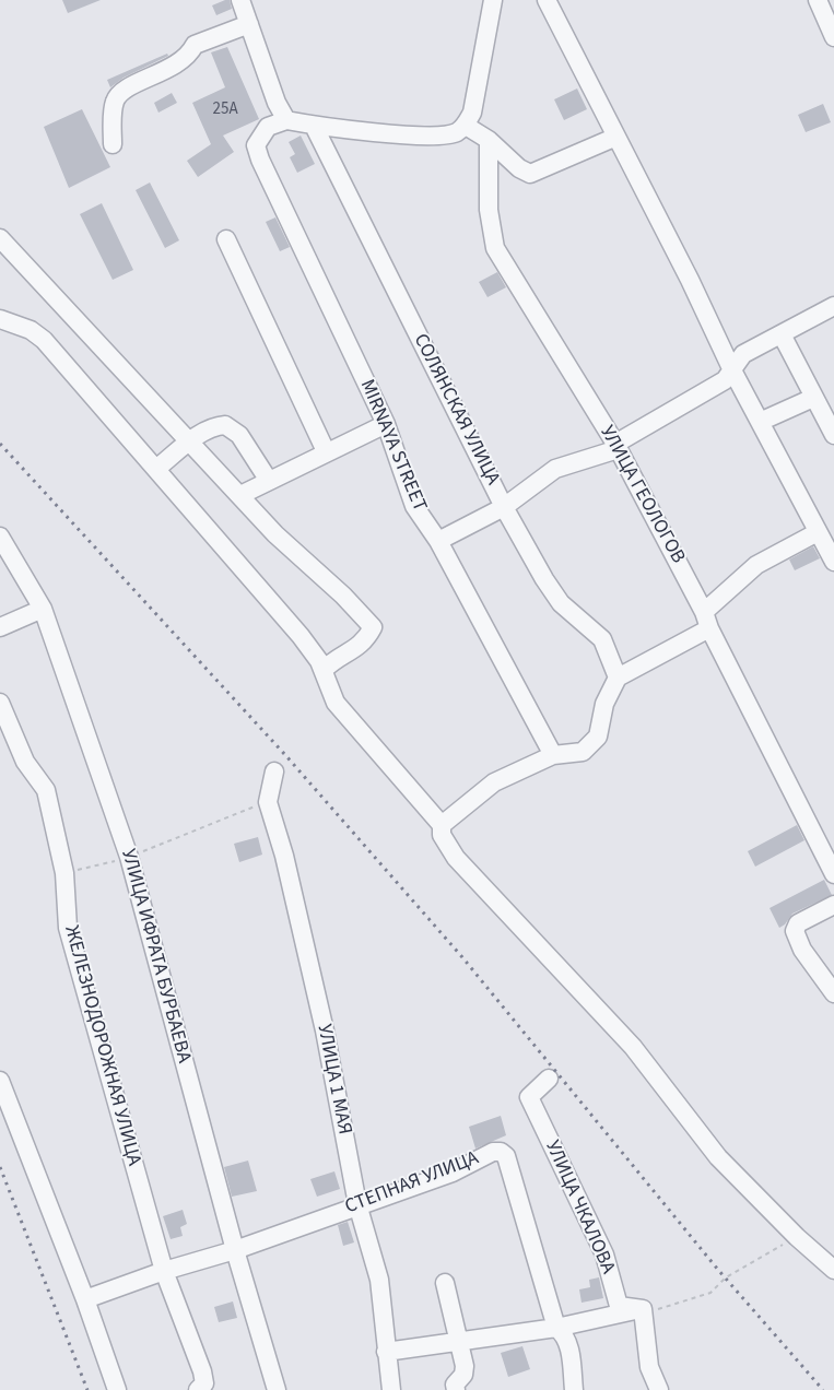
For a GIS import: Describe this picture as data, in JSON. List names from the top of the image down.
{
  "streets": {
    "street": [
      "СОЛЯНСКАЯ УЛИЦА",
      "MIRNAYA STREET",
      "УЛИЦА ГЕОЛОГОВ",
      "УЛИЦА ИФРАТА БУРБАЕВА",
      "ЖЕЛЕЗНОДОРОЖНАЯ УЛИЦА",
      "УЛИЦА 1 МАЯ",
      "СТЕПНАЯ УЛИЦА",
      "УЛИЦА ЧКАЛОВА"
    ]
  },
  "crossings": [
    ["УЛИЦА ИФРАТА БУРБАЕВА", "СТЕПНАЯ УЛИЦА"],
    ["ЖЕЛЕЗНОДОРОЖНАЯ УЛИЦА", "СТЕПНАЯ УЛИЦА"],
    ["УЛИЦА 1 МАЯ", "СТЕПНАЯ УЛИЦА"]
  ],
  "house_numbers": ["25А"]
}
